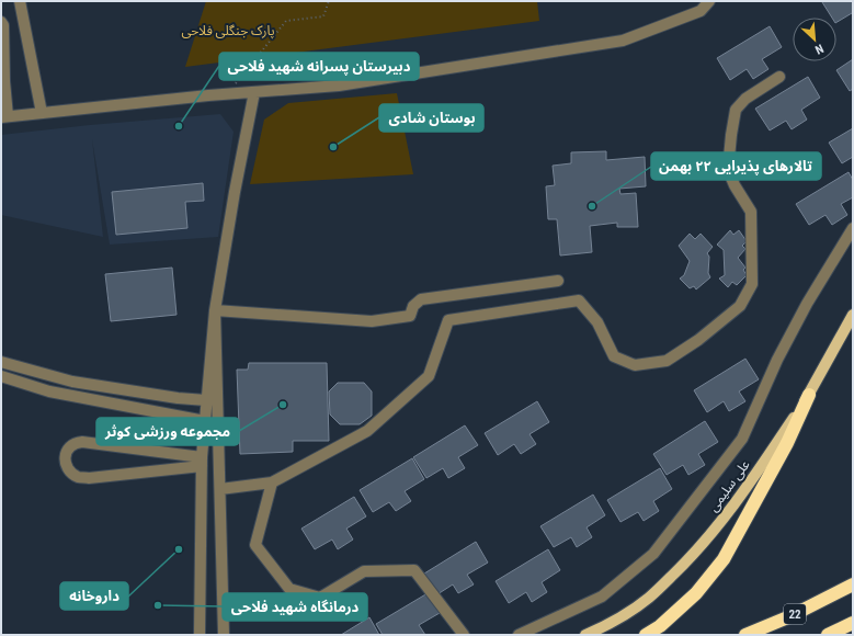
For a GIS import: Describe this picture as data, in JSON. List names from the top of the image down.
{
  "streets": {
    "highway": ["22"],
    "main road": ["علی سلیمی"]
  },
  "parks": ["پارک جنگلی فلاحی"],
  "places": [
    "دبیرستان پسرانه شهید فلاحی",
    "بوستان شادی",
    "تالارهای پذیرایی ۲۲ بهمن",
    "مجموعه ورزشی کوثر",
    "داروخانه",
    "درمانگاه شهید فلاحی"
  ],
  "north": "bottom right"
}
